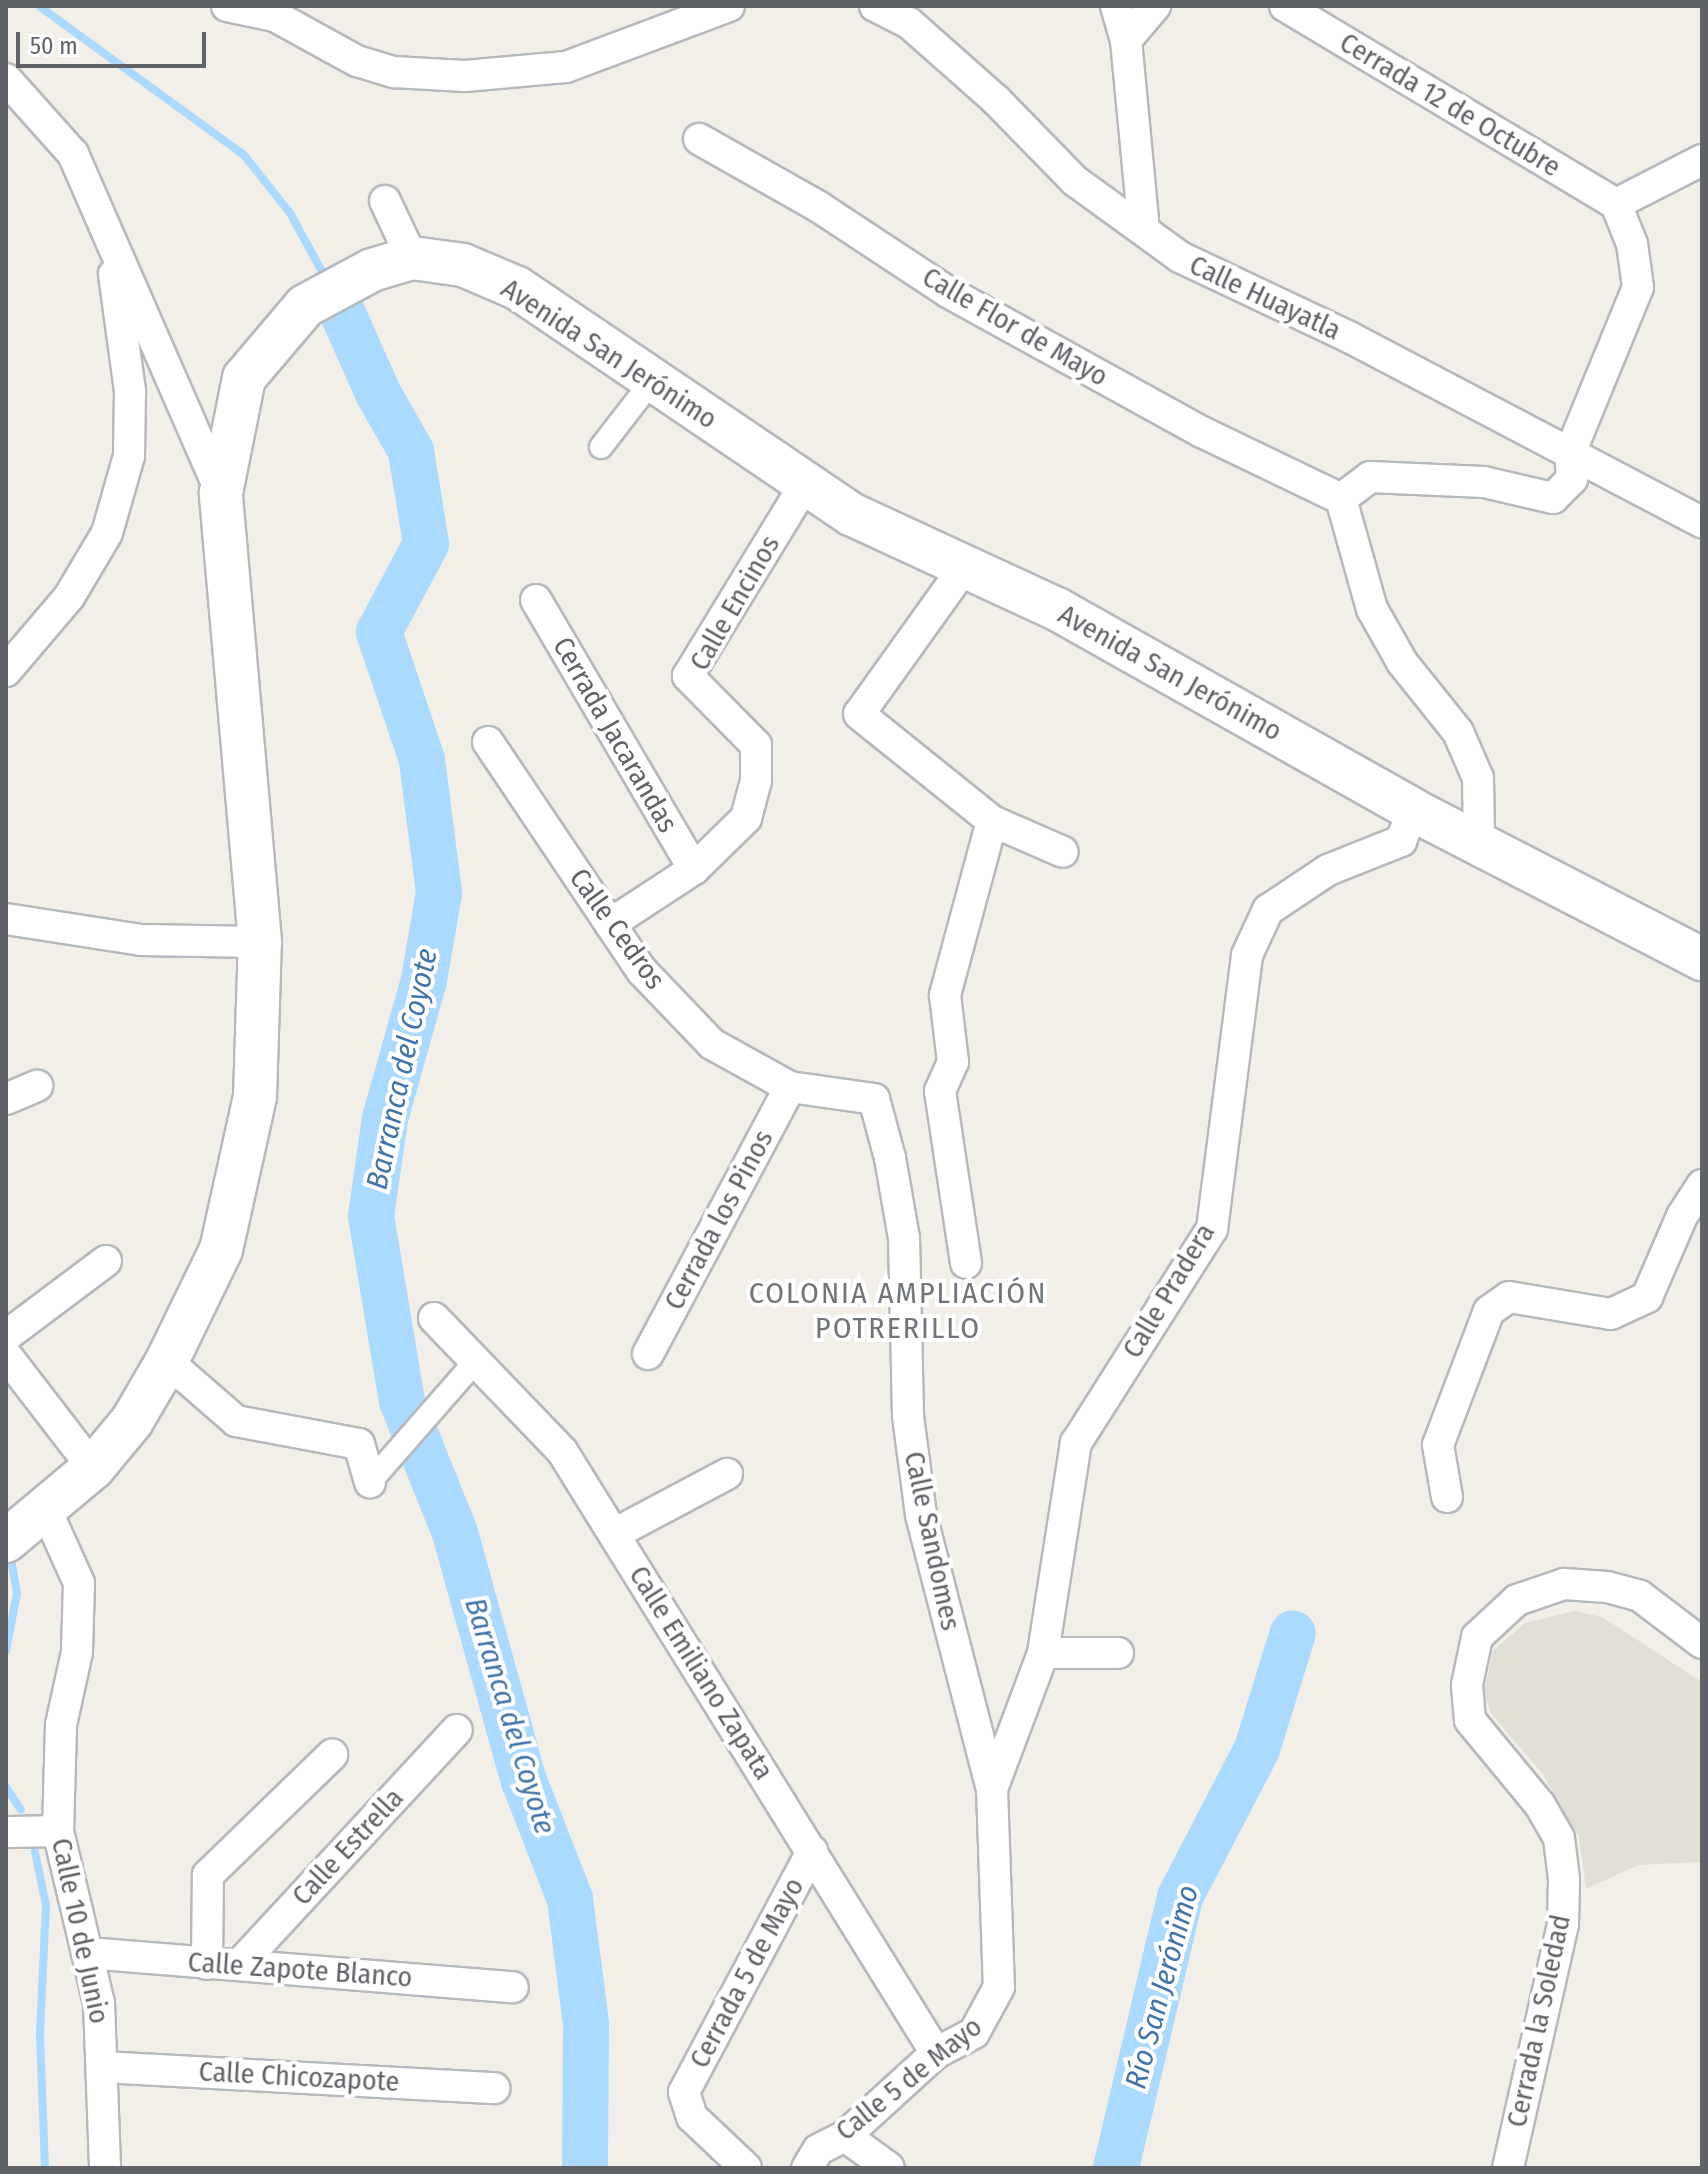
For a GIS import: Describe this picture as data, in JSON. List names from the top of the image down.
{
  "streets": {
    "main road": ["Avenida San Jerónimo"],
    "street": [
      "Cerrada 12 de Octubre",
      "Calle Huayatla",
      "Calle Flor de Mayo",
      "Calle Encinos",
      "Cerrada Jacarandas",
      "Calle Cedros",
      "Cerrada los Pinos",
      "Calle Pradera",
      "Calle Sandomes",
      "Calle Emiliano Zapata",
      "Calle Estrella",
      "Calle 10 de Junio",
      "Calle Zapote Blanco",
      "Cerrada 5 de Mayo",
      "Cerrada la Soledad",
      "Calle Chicozapote",
      "Calle 5 de Mayo"
    ]
  },
  "crossings": [
    ["Avenida San Jerónimo", "Calle Encinos"],
    ["Avenida San Jerónimo", "Calle Pradera"],
    ["Avenida San Jerónimo", "Calle 10 de Junio"],
    ["Calle Encinos", "Cerrada Jacarandas"],
    ["Calle Encinos", "Calle Cedros"],
    ["Calle Cedros", "Cerrada los Pinos"],
    ["Calle Cedros", "Calle Sandomes"],
    ["Calle Pradera", "Calle Sandomes"],
    ["Calle Pradera", "Calle 5 de Mayo"],
    ["Calle Sandomes", "Calle 5 de Mayo"],
    ["Calle Emiliano Zapata", "Cerrada 5 de Mayo"],
    ["Calle Emiliano Zapata", "Calle 5 de Mayo"],
    ["Calle Estrella", "Calle Zapote Blanco"],
    ["Calle 10 de Junio", "Calle Zapote Blanco"],
    ["Calle 10 de Junio", "Calle Chicozapote"]
  ],
  "districts": ["COLONIA AMPLIACIÓN POTRERILLO"],
  "water": ["Barranca del Coyote", "Río San Jerónimo"],
  "scale_bar": "50 m"
}
